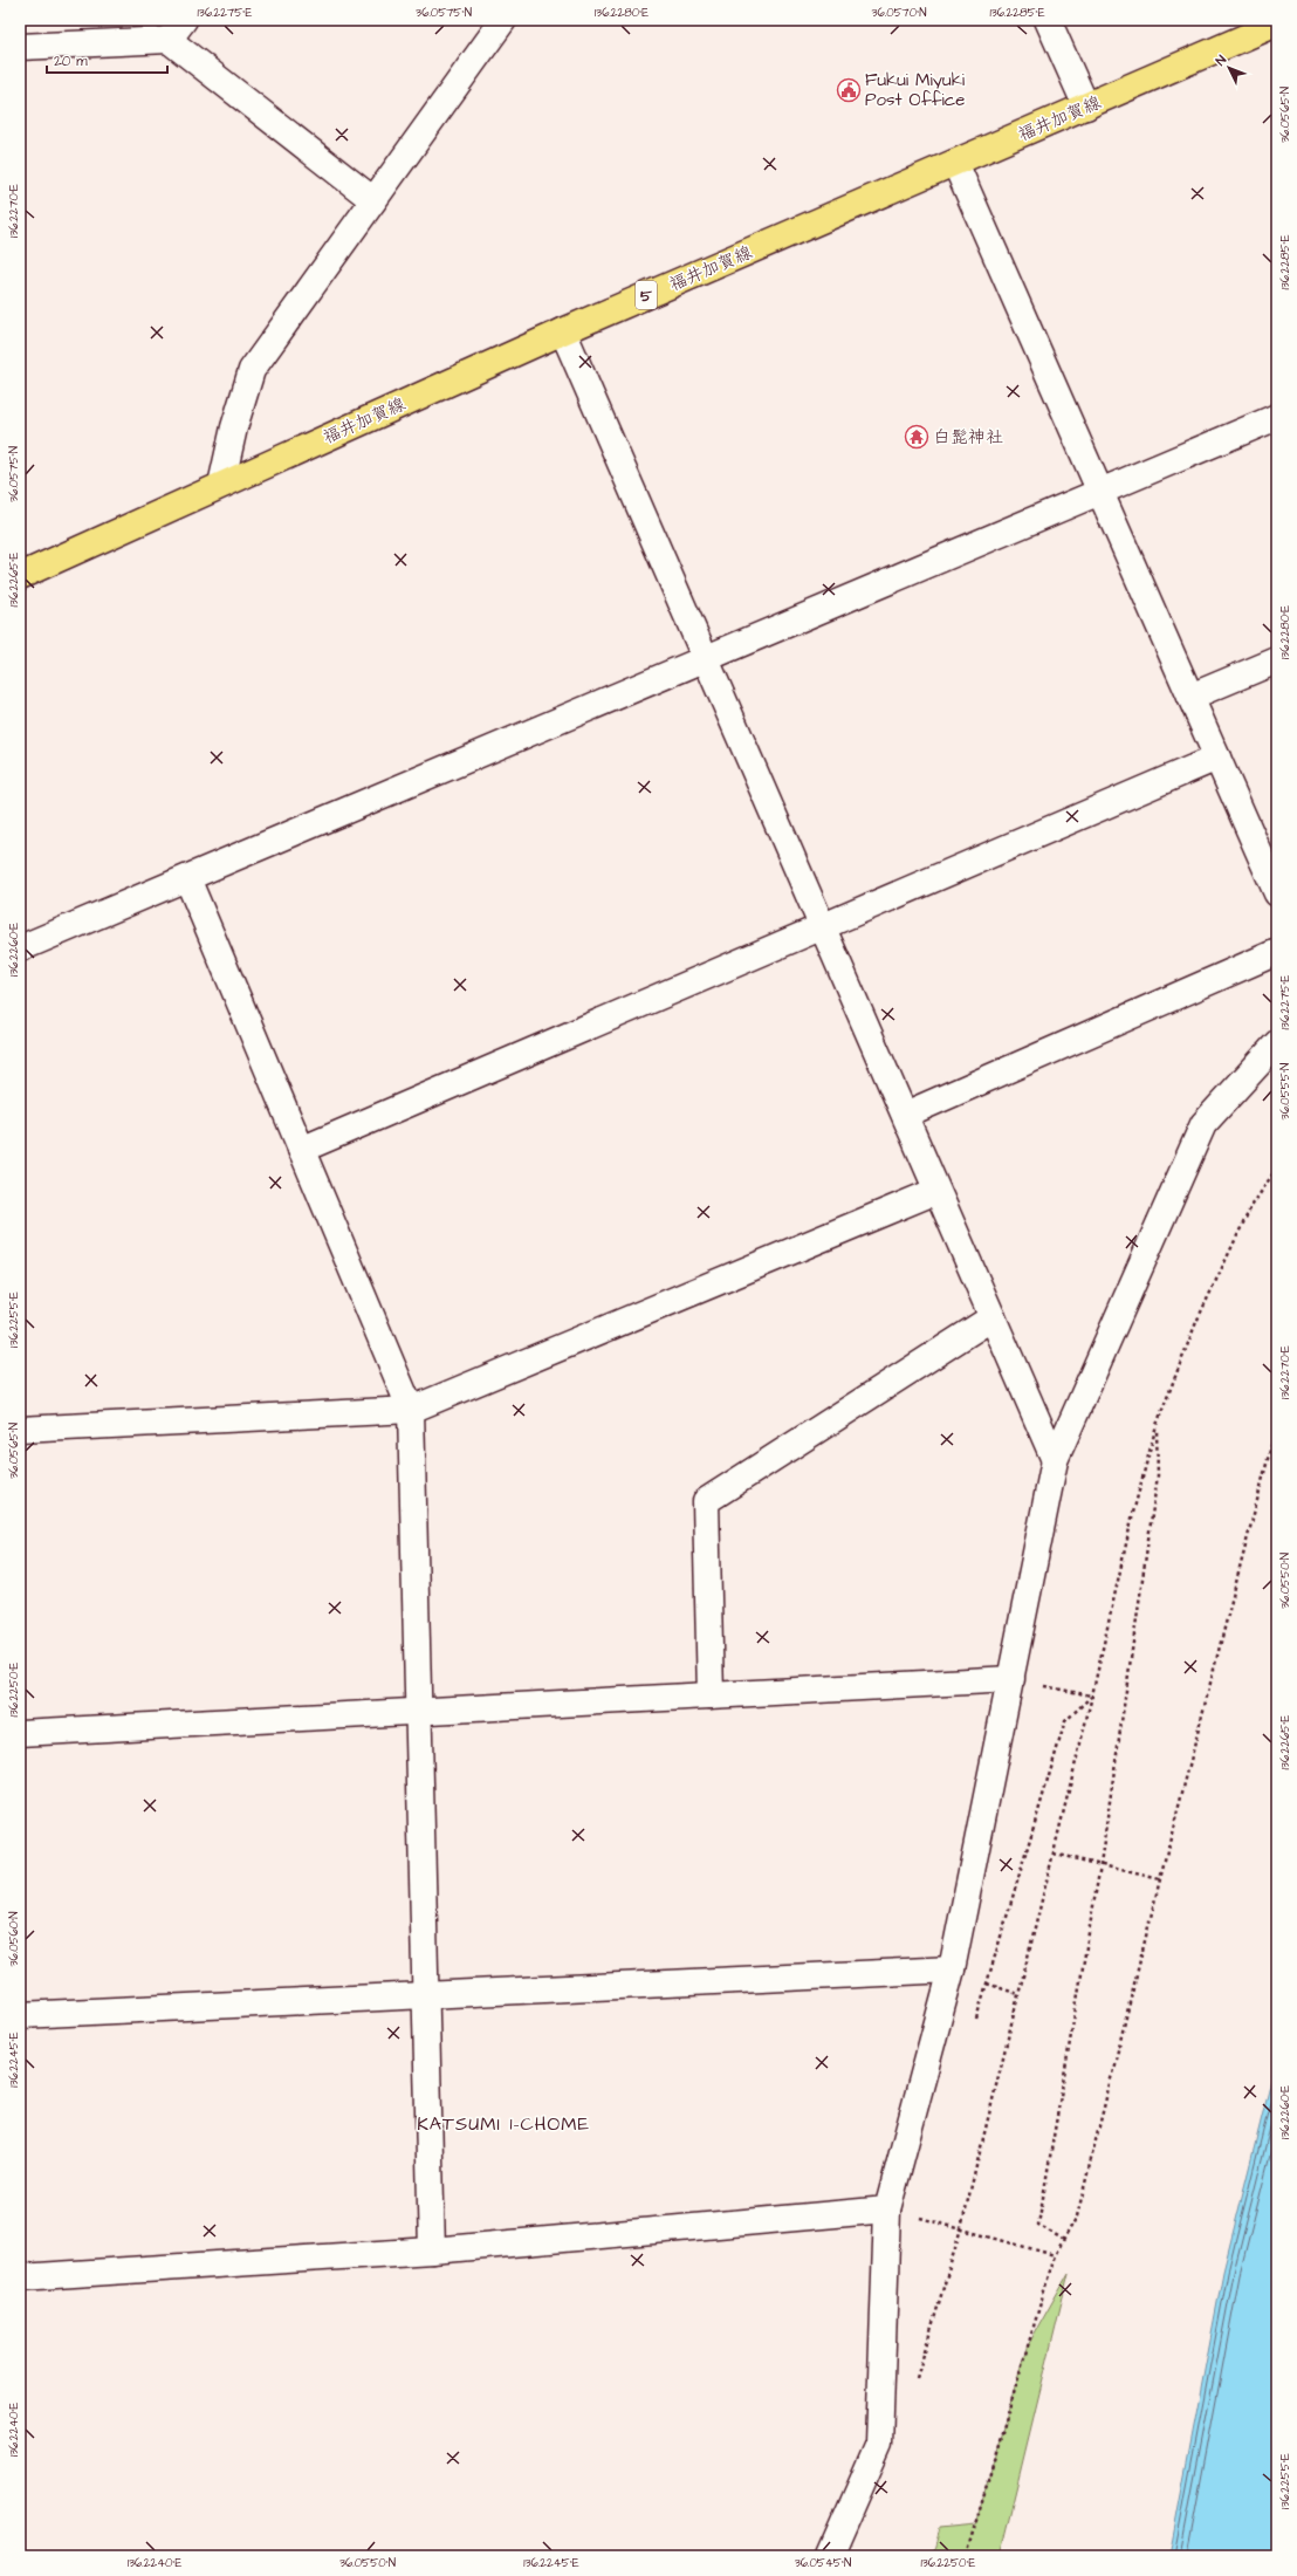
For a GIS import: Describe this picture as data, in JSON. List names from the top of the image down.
{
  "streets": {
    "main road": ["福井加賀線", "5"]
  },
  "districts": ["KATSUMI 1-CHOME"],
  "places": {
    "public building": ["Fukui Miyuki Post Office"],
    "temple": ["白髭神社"]
  },
  "scale_bar": "20 m",
  "north": "top left",
  "coordinates": [
    "136.2275°E",
    "36.0575°N",
    "136.2280°E",
    "36.0570°N",
    "136.2285°E",
    "36.0565°N",
    "136.2270°E",
    "136.2265°E",
    "136.2260°E",
    "36.0555°N",
    "136.2255°E",
    "36.0550°N",
    "136.2250°E",
    "36.0560°N",
    "136.2245°E",
    "136.2240°E",
    "36.0545°N"
  ]
}
